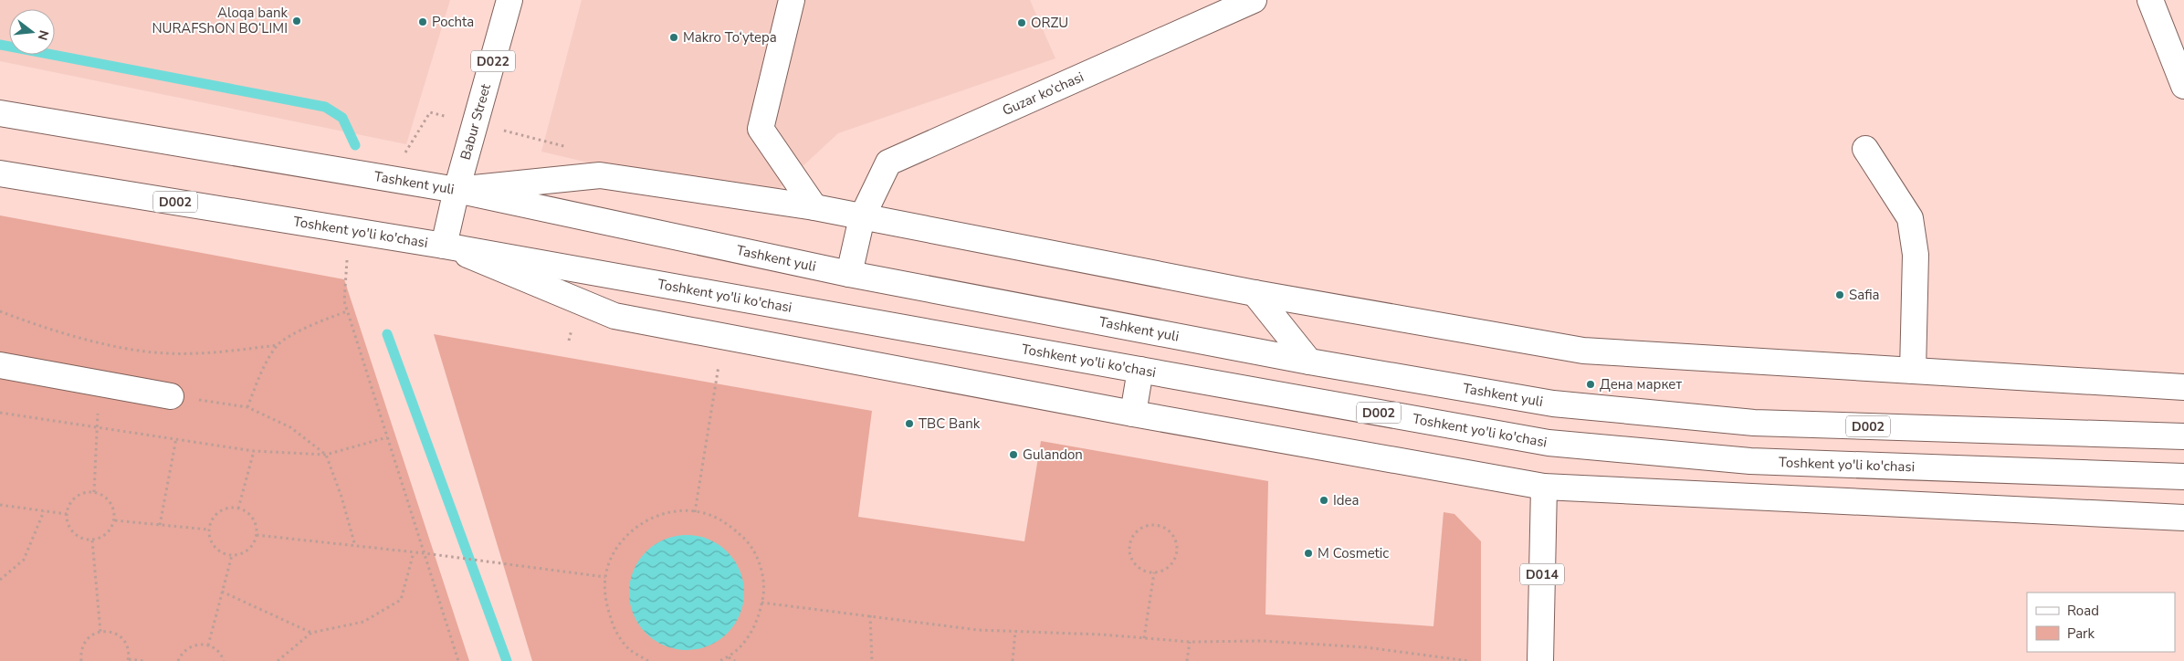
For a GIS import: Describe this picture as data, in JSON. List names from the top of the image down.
{
  "streets": {
    "main road": [
      "D022",
      "Guzar ko‘chasi",
      "Babur Street",
      "Tashkent yuli",
      "D002",
      "Toshkent yo'li ko'chasi",
      "D014"
    ]
  },
  "crossings": [
    ["Guzar ko‘chasi", "Tashkent yuli"],
    ["Babur Street", "Tashkent yuli"],
    ["Babur Street", "Toshkent yo'li ko'chasi"],
    ["Tashkent yuli", "D002"]
  ],
  "places": [
    "Aloqa bank NURAFShON BO‘LIMI",
    "Pochta",
    "ORZU",
    "Makro To‘ytepa",
    "Safia",
    "Дена маркет",
    "TBC Bank",
    "Gulandon",
    "Idea",
    "M Cosmetic"
  ],
  "legend": ["Road", "Park"],
  "north": "right"
}
